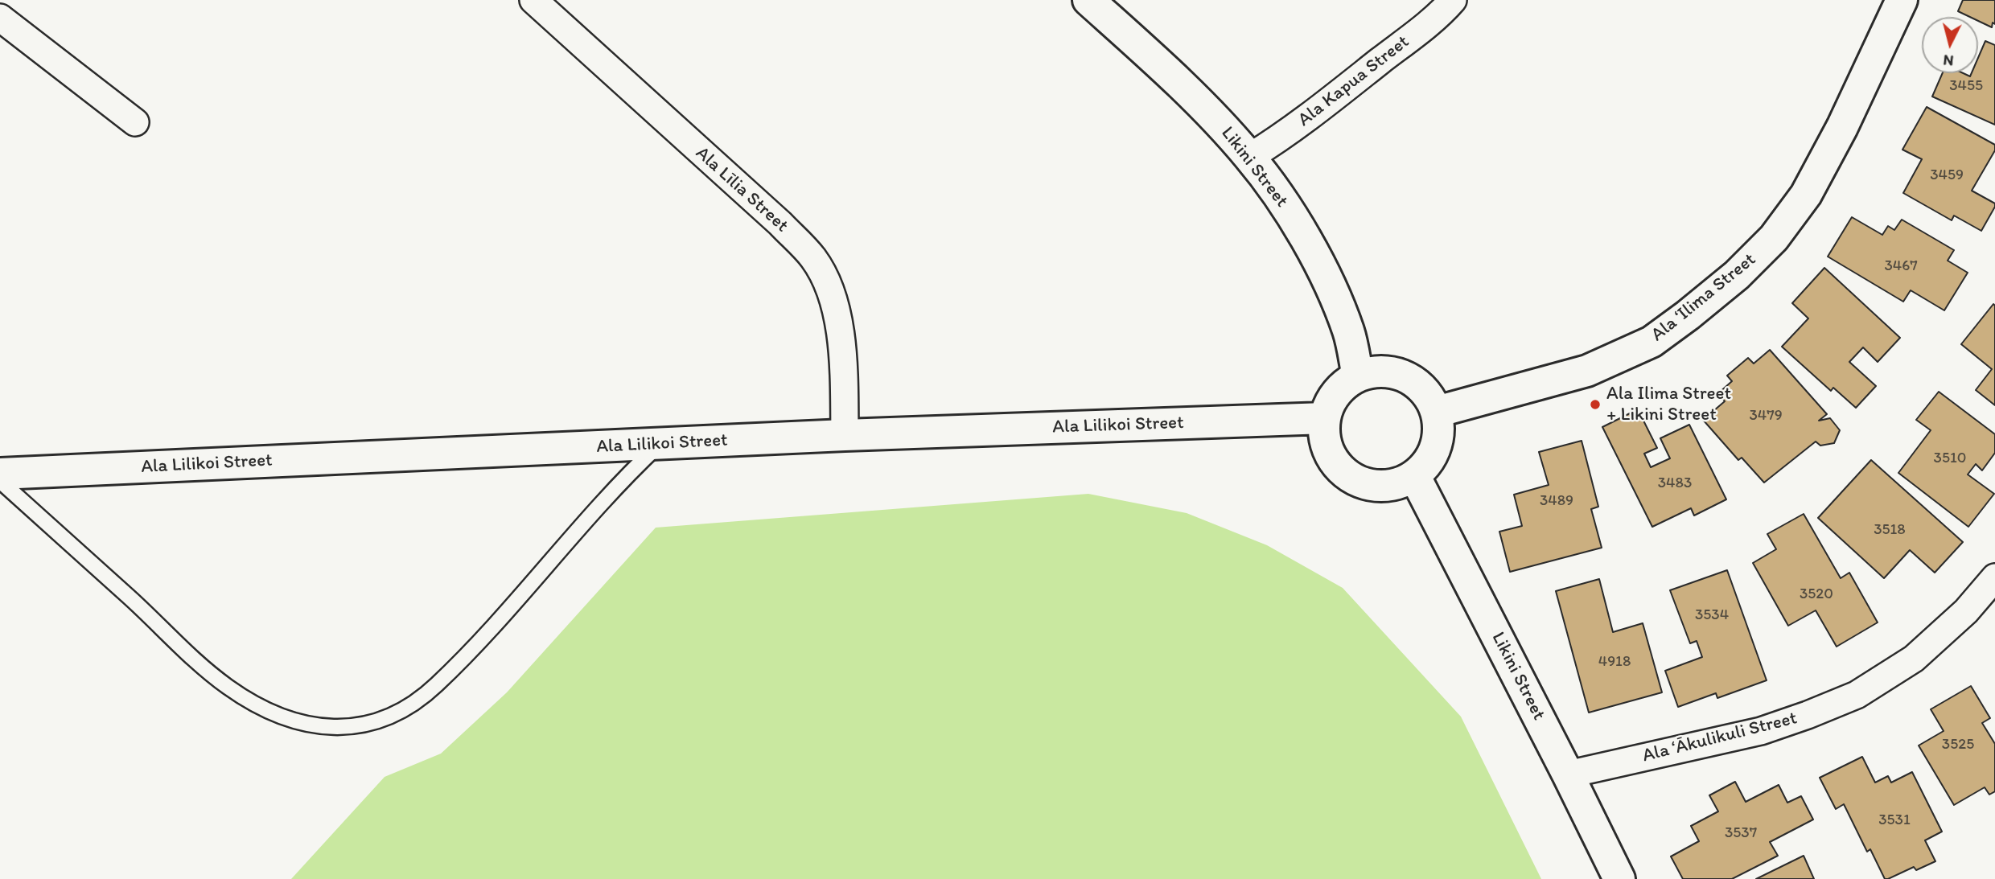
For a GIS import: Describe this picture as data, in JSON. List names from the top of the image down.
{
  "streets": {
    "street": [
      "Ala Kapua Street",
      "Likini Street",
      "Ala Līlia Street",
      "Ala ʻIlima Street",
      "Ala Lilikoi Street",
      "Ala ʻĀkulikuli Street"
    ]
  },
  "crossings": [
    ["Ala Kapua Street", "Likini Street"],
    ["Likini Street", "Ala ʻIlima Street"],
    ["Likini Street", "Ala Lilikoi Street"],
    ["Likini Street", "Ala ʻĀkulikuli Street"],
    ["Ala Līlia Street", "Ala Lilikoi Street"],
    ["Ala ʻIlima Street", "Ala Lilikoi Street"]
  ],
  "places": ["Ala Ilima Street + Likini Street"],
  "house_numbers": [
    "3455",
    "3459",
    "3467",
    "3479",
    "3510",
    "3483",
    "3489",
    "3518",
    "3520",
    "3534",
    "4918",
    "3525",
    "3531",
    "3537"
  ],
  "north": "bottom"
}
